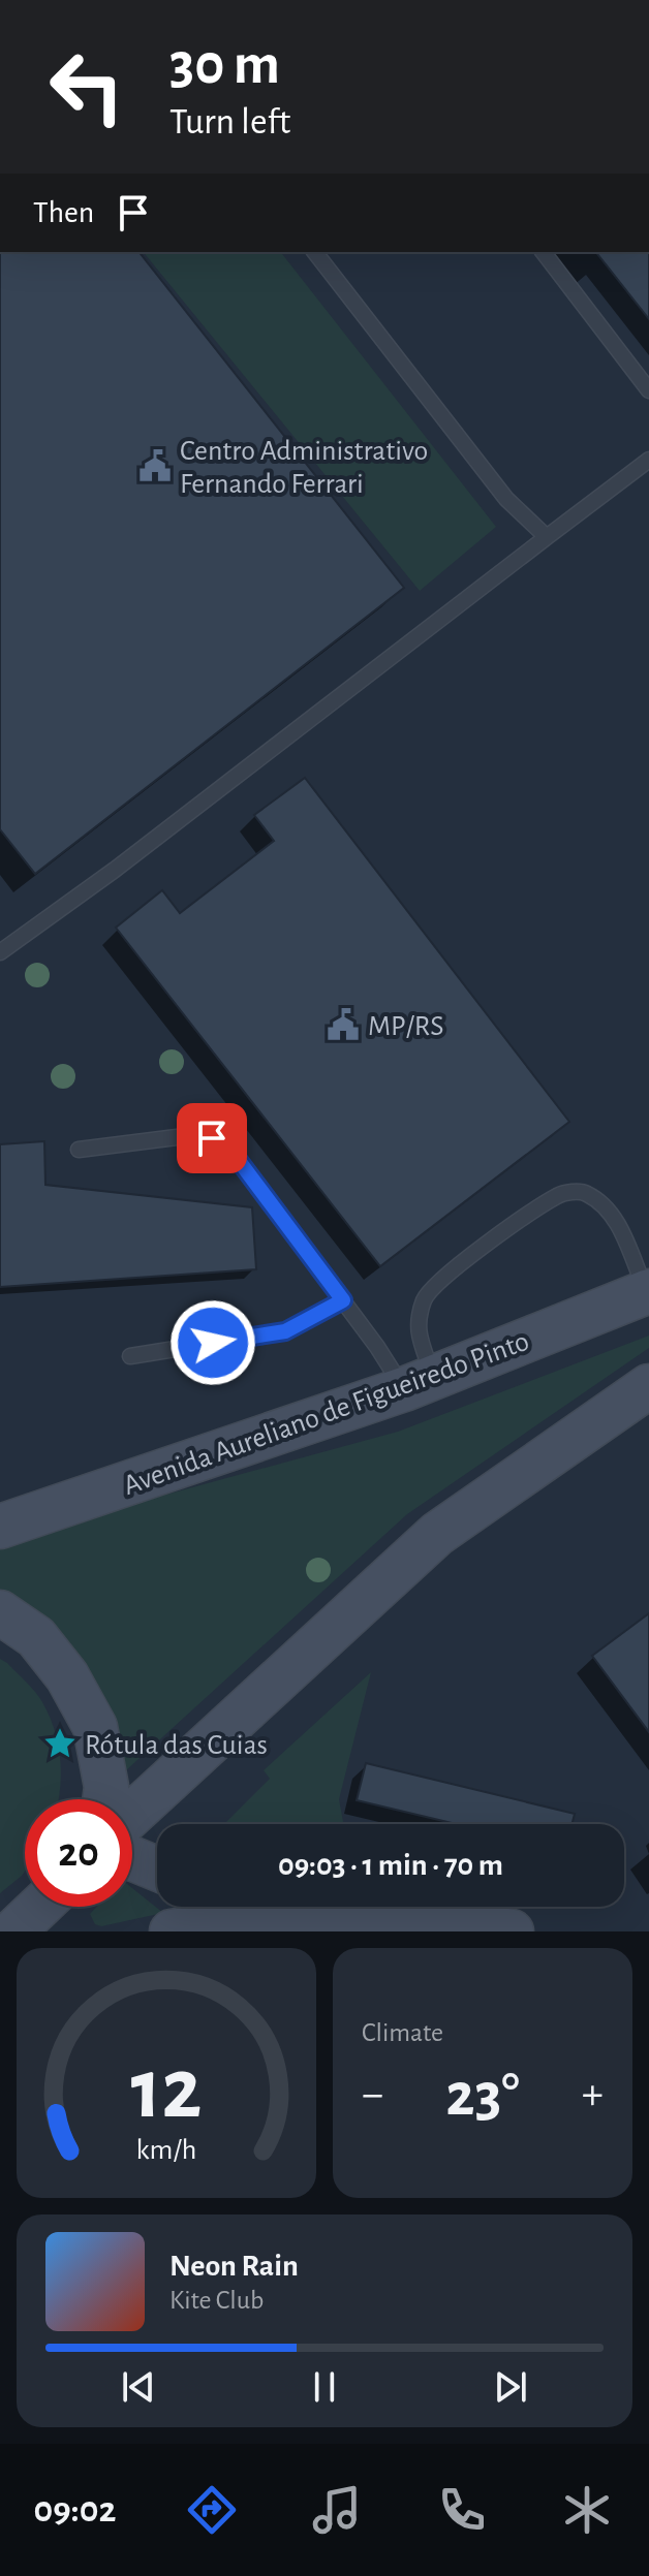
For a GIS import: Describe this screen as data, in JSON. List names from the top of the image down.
{
  "streets": {
    "main road": ["Avenida Aureliano de Figueiredo Pinto"]
  },
  "places": {
    "public building": ["Centro Administrativo Fernando Ferrari", "MP/RS"],
    "place": ["Rótula das Cuias"]
  },
  "page": {
    "turn": ["30 m", "Turn left"],
    "then": "Then",
    "limit": "20",
    "trip": "09:03 · 1 min · 70 m",
    "tile": "Climate",
    "heat": ["−", "23°", "+"],
    "song": ["Neon Rain", "Kite Club"],
    "tabs": "09:02",
    "gauge": ["12", "km/h"]
  }
}
